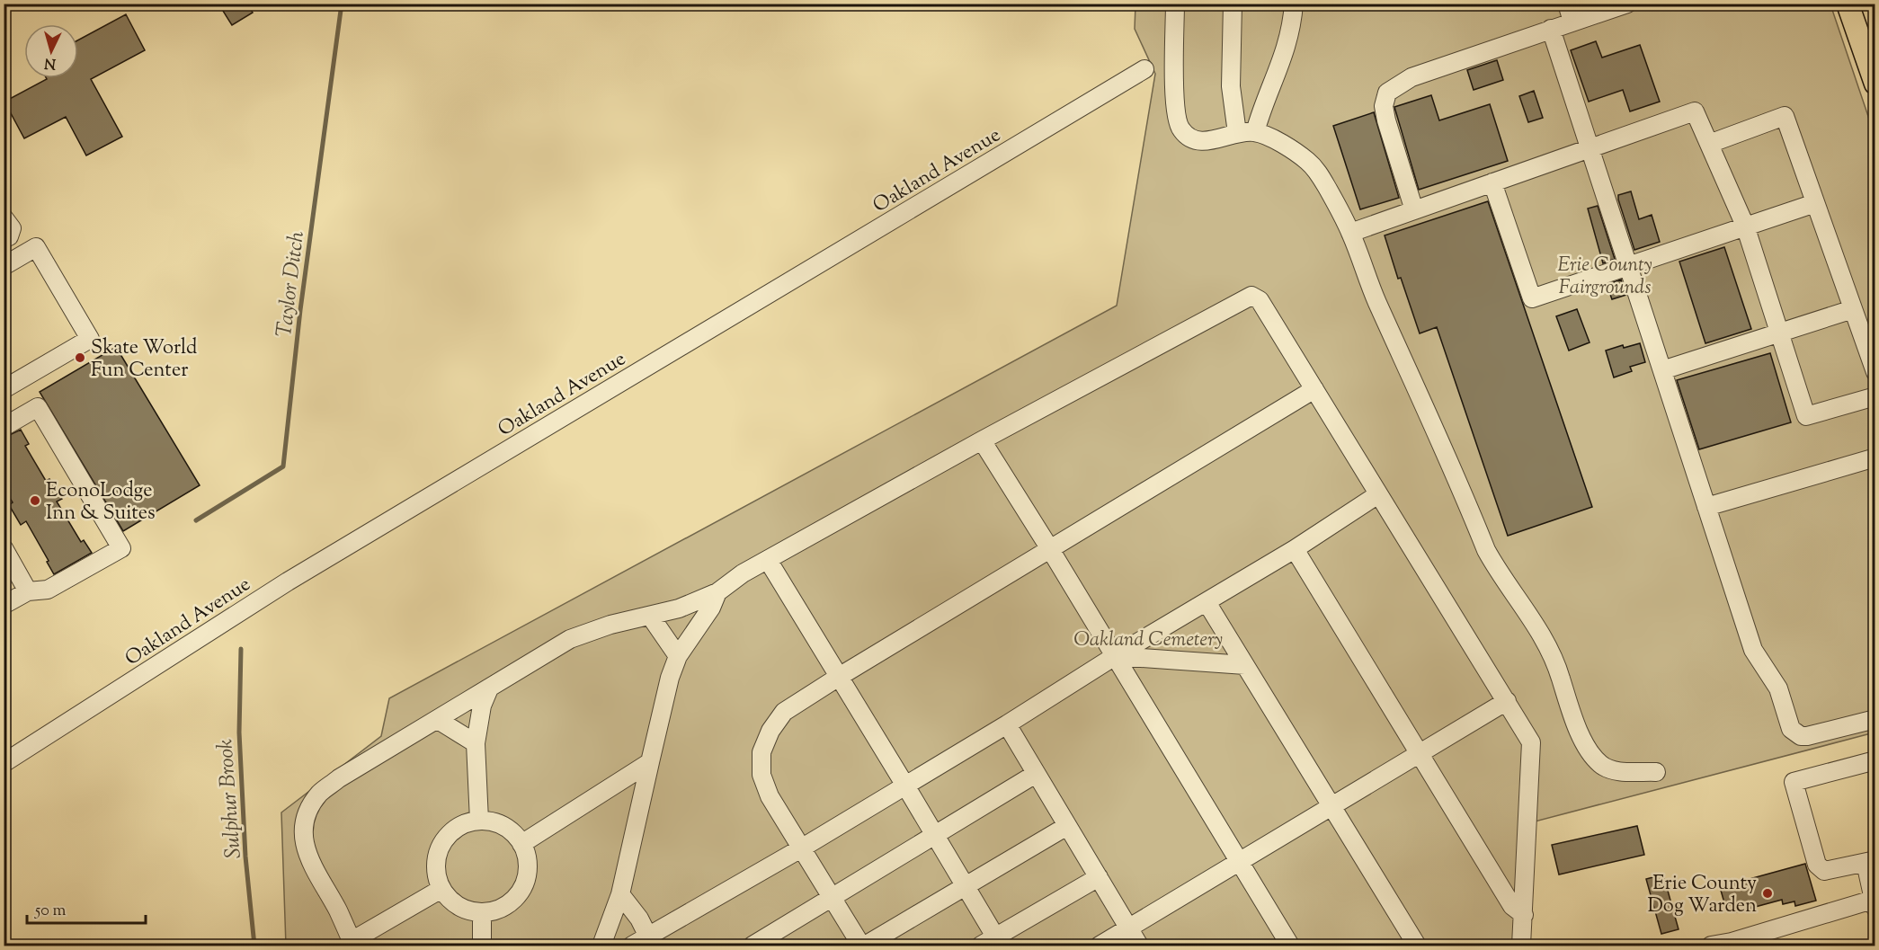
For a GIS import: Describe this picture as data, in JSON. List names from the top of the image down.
{
  "streets": {
    "street": ["Oakland Avenue"]
  },
  "water": ["Taylor Ditch", "Sulphur Brook"],
  "parks": ["Erie County Fairgrounds", "Oakland Cemetery"],
  "places": ["Skate World Fun Center", "EconoLodge Inn & Suites", "Erie County Dog Warden"],
  "scale_bar": "50 m",
  "north": "bottom"
}
